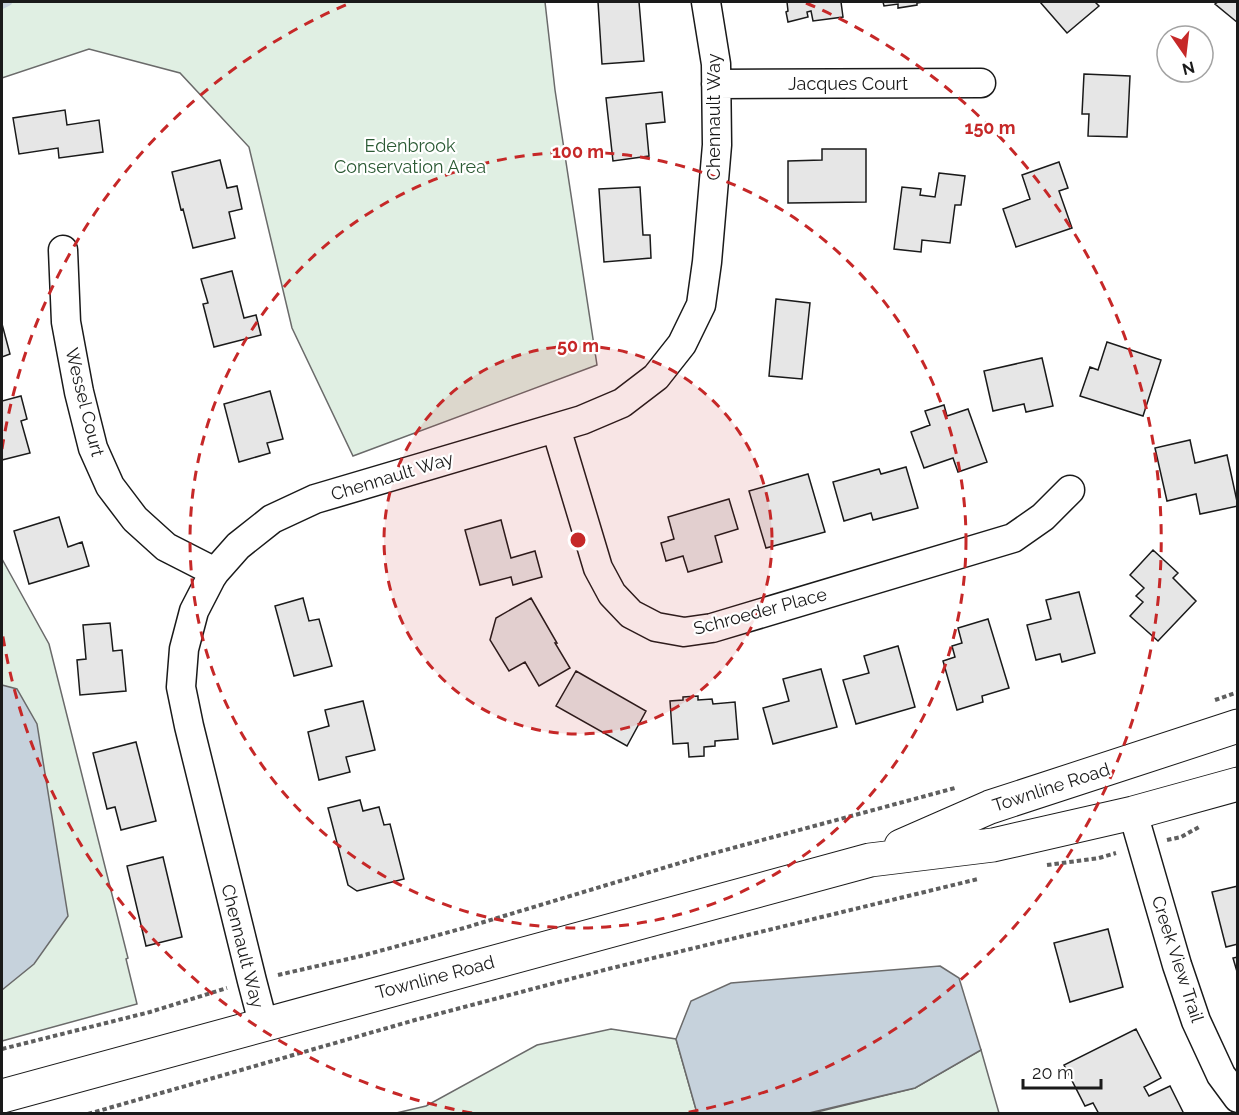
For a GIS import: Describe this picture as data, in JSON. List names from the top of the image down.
{
  "streets": {
    "main road": ["Townline Road"],
    "street": [
      "Jacques Court",
      "Chennault Way",
      "Wessel Court",
      "Schroeder Place",
      "Creek View Trail"
    ]
  },
  "crossings": [
    ["Jacques Court", "Chennault Way"],
    ["Chennault Way", "Wessel Court"],
    ["Chennault Way", "Schroeder Place"],
    ["Chennault Way", "Townline Road"],
    ["Townline Road", "Creek View Trail"]
  ],
  "parks": ["Edenbrook Conservation Area"],
  "scale_bar": "20 m",
  "north": "bottom",
  "rings": ["150 m", "100 m", "50 m"]
}
